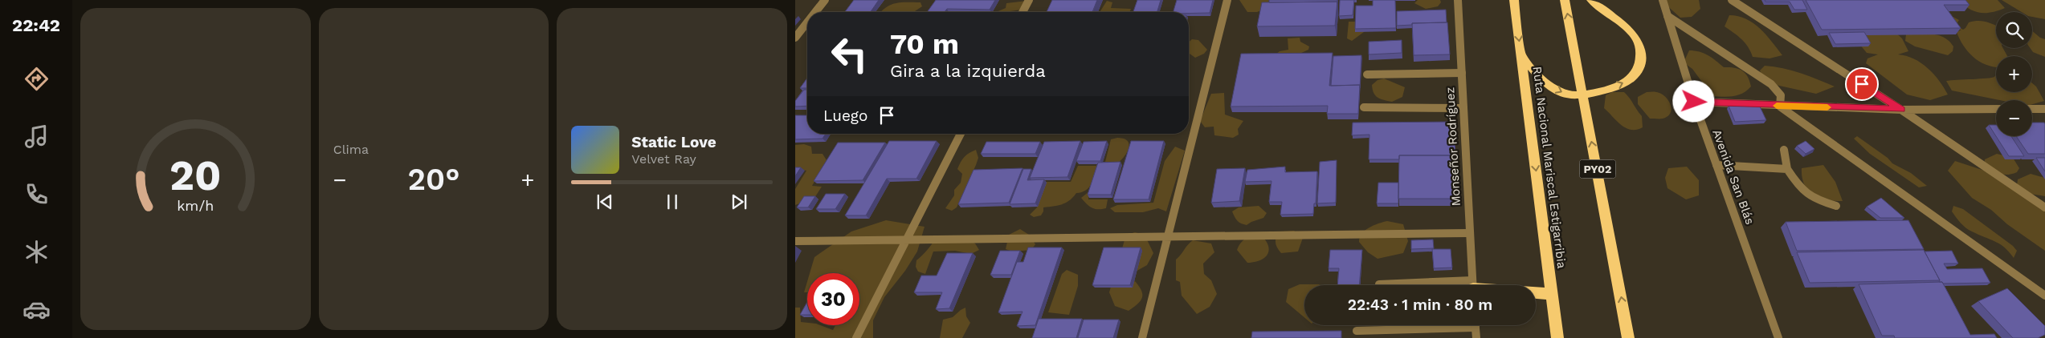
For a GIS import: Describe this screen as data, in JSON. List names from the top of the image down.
{
  "streets": {
    "highway": ["Ruta Nacional Mariscal Estigarribia", "PY02"],
    "street": ["Monseñor Rodríguez", "Avenida San Blás"]
  },
  "page": {
    "tabs": "22:42",
    "tile": "Clima",
    "map_buttons": ["+", "−"],
    "turn": ["70 m", "Gira a la izquierda"],
    "then": "Luego",
    "song": ["Static Love", "Velvet Ray"],
    "heat": ["−", "20°", "+"],
    "limit": "30",
    "trip": "22:43 · 1 min · 80 m",
    "gauge": ["20", "km/h"]
  }
}
